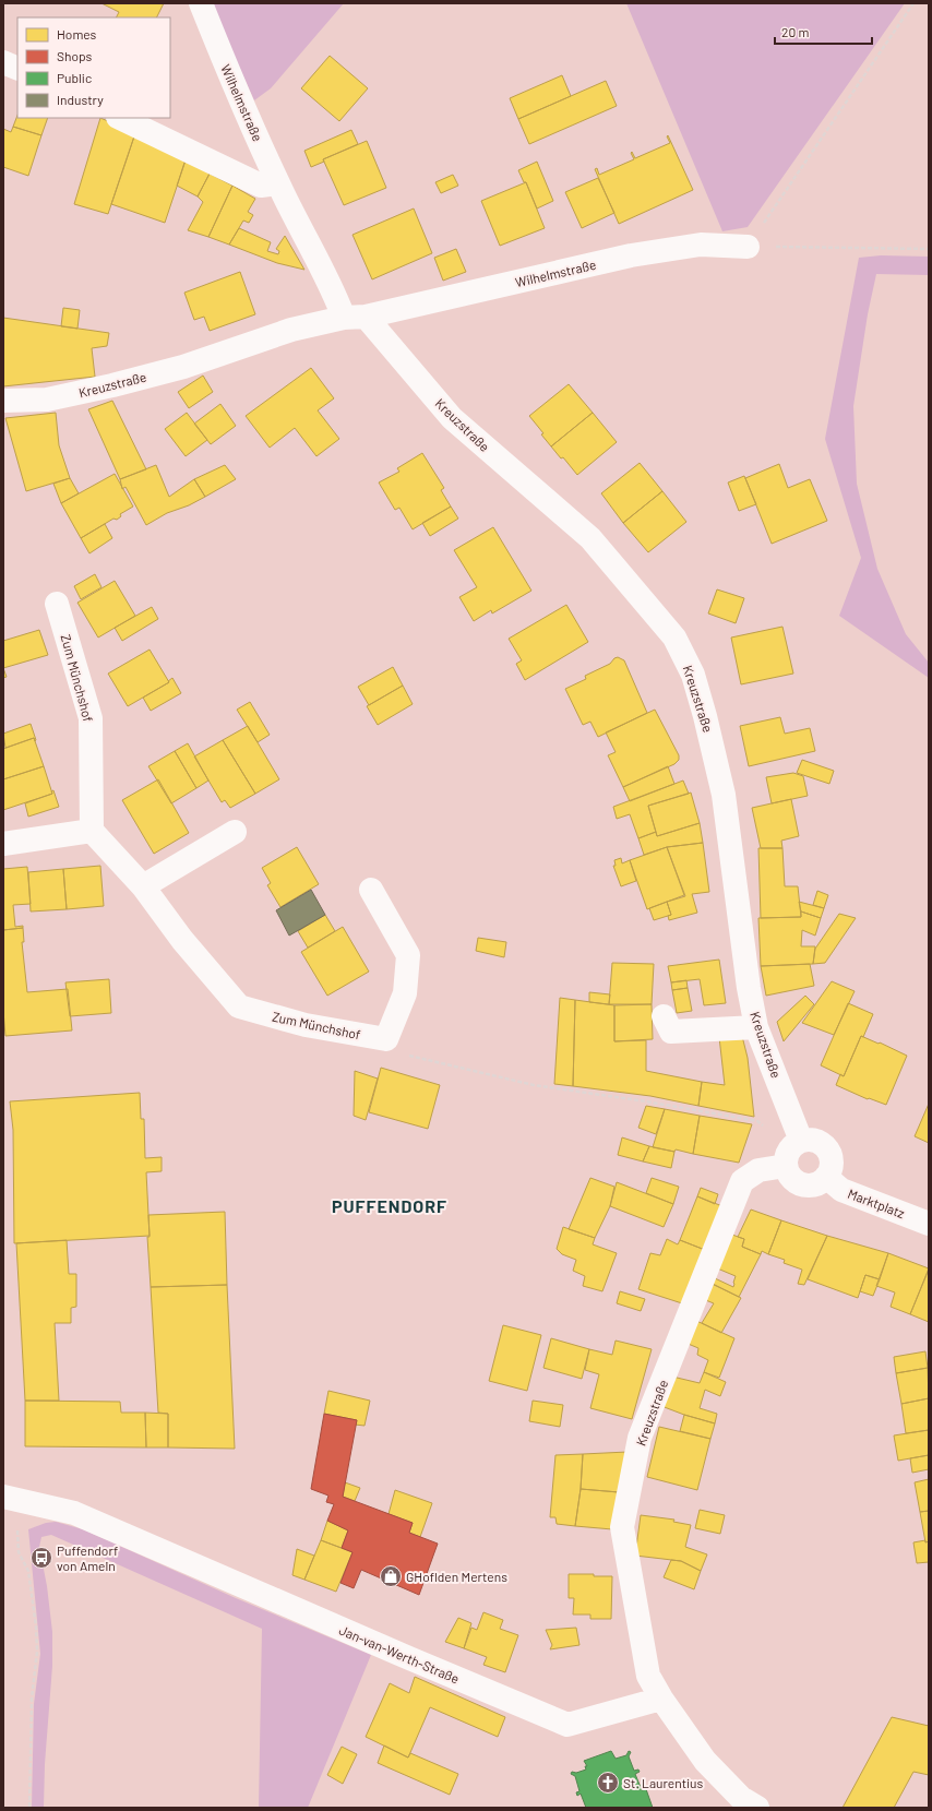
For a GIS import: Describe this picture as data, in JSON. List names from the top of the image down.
{
  "streets": {
    "street": [
      "Wilhelmstraße",
      "Kreuzstraße",
      "Zum Münchshof",
      "Marktplatz",
      "Jan-van-Werth-Straße"
    ]
  },
  "crossings": [
    ["Wilhelmstraße", "Kreuzstraße"],
    ["Kreuzstraße", "Marktplatz"],
    ["Kreuzstraße", "Jan-van-Werth-Straße"]
  ],
  "districts": ["PUFFENDORF"],
  "places": {
    "bus stop": ["Puffendorf von Ameln"],
    "shop": ["GHoflden Mertens"],
    "church": ["St. Laurentius"]
  },
  "legend": [
    "Homes",
    "Shops",
    "Public",
    "Industry"
  ],
  "scale_bar": "20 m"
}
